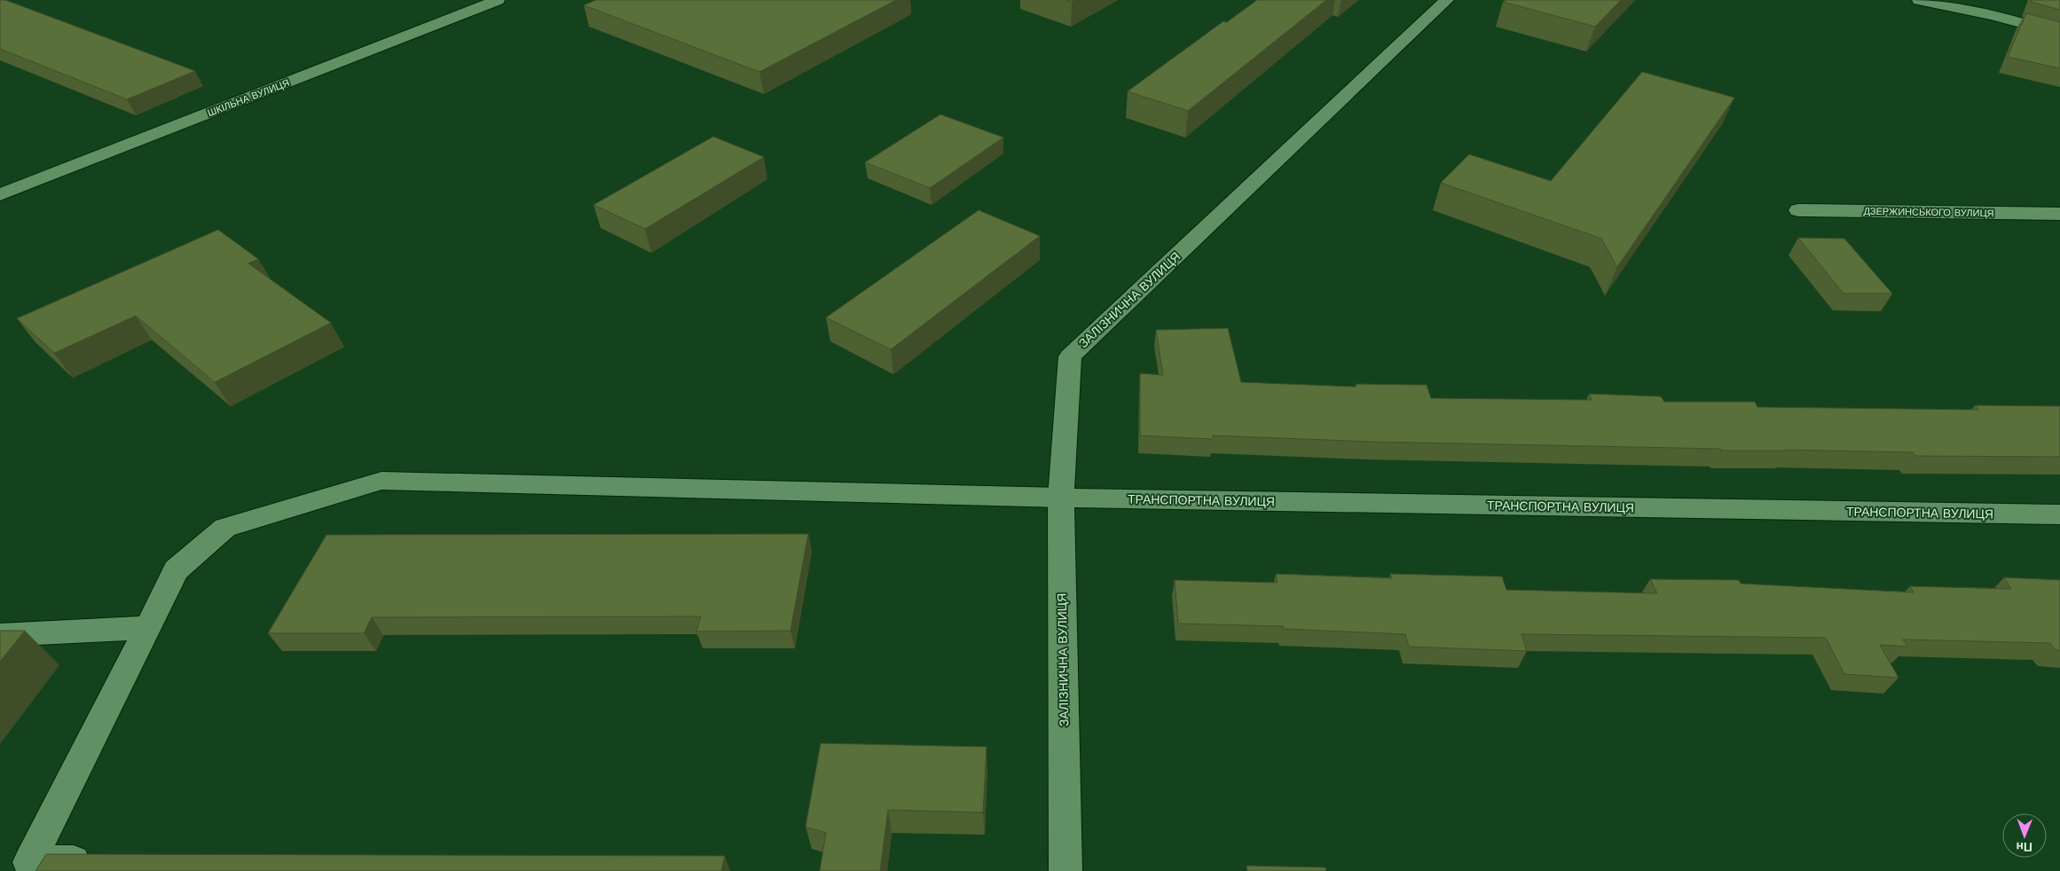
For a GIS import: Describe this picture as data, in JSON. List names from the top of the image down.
{
  "streets": {
    "street": [
      "ШКІЛЬНА ВУЛИЦЯ",
      "ДЗЕРЖИНСЬКОГО ВУЛИЦЯ",
      "ЗАЛІЗНИЧНА ВУЛИЦЯ",
      "ТРАНСПОРТНА ВУЛИЦЯ"
    ]
  },
  "crossings": [
    ["ЗАЛІЗНИЧНА ВУЛИЦЯ", "ТРАНСПОРТНА ВУЛИЦЯ"]
  ],
  "north": "bottom"
}
